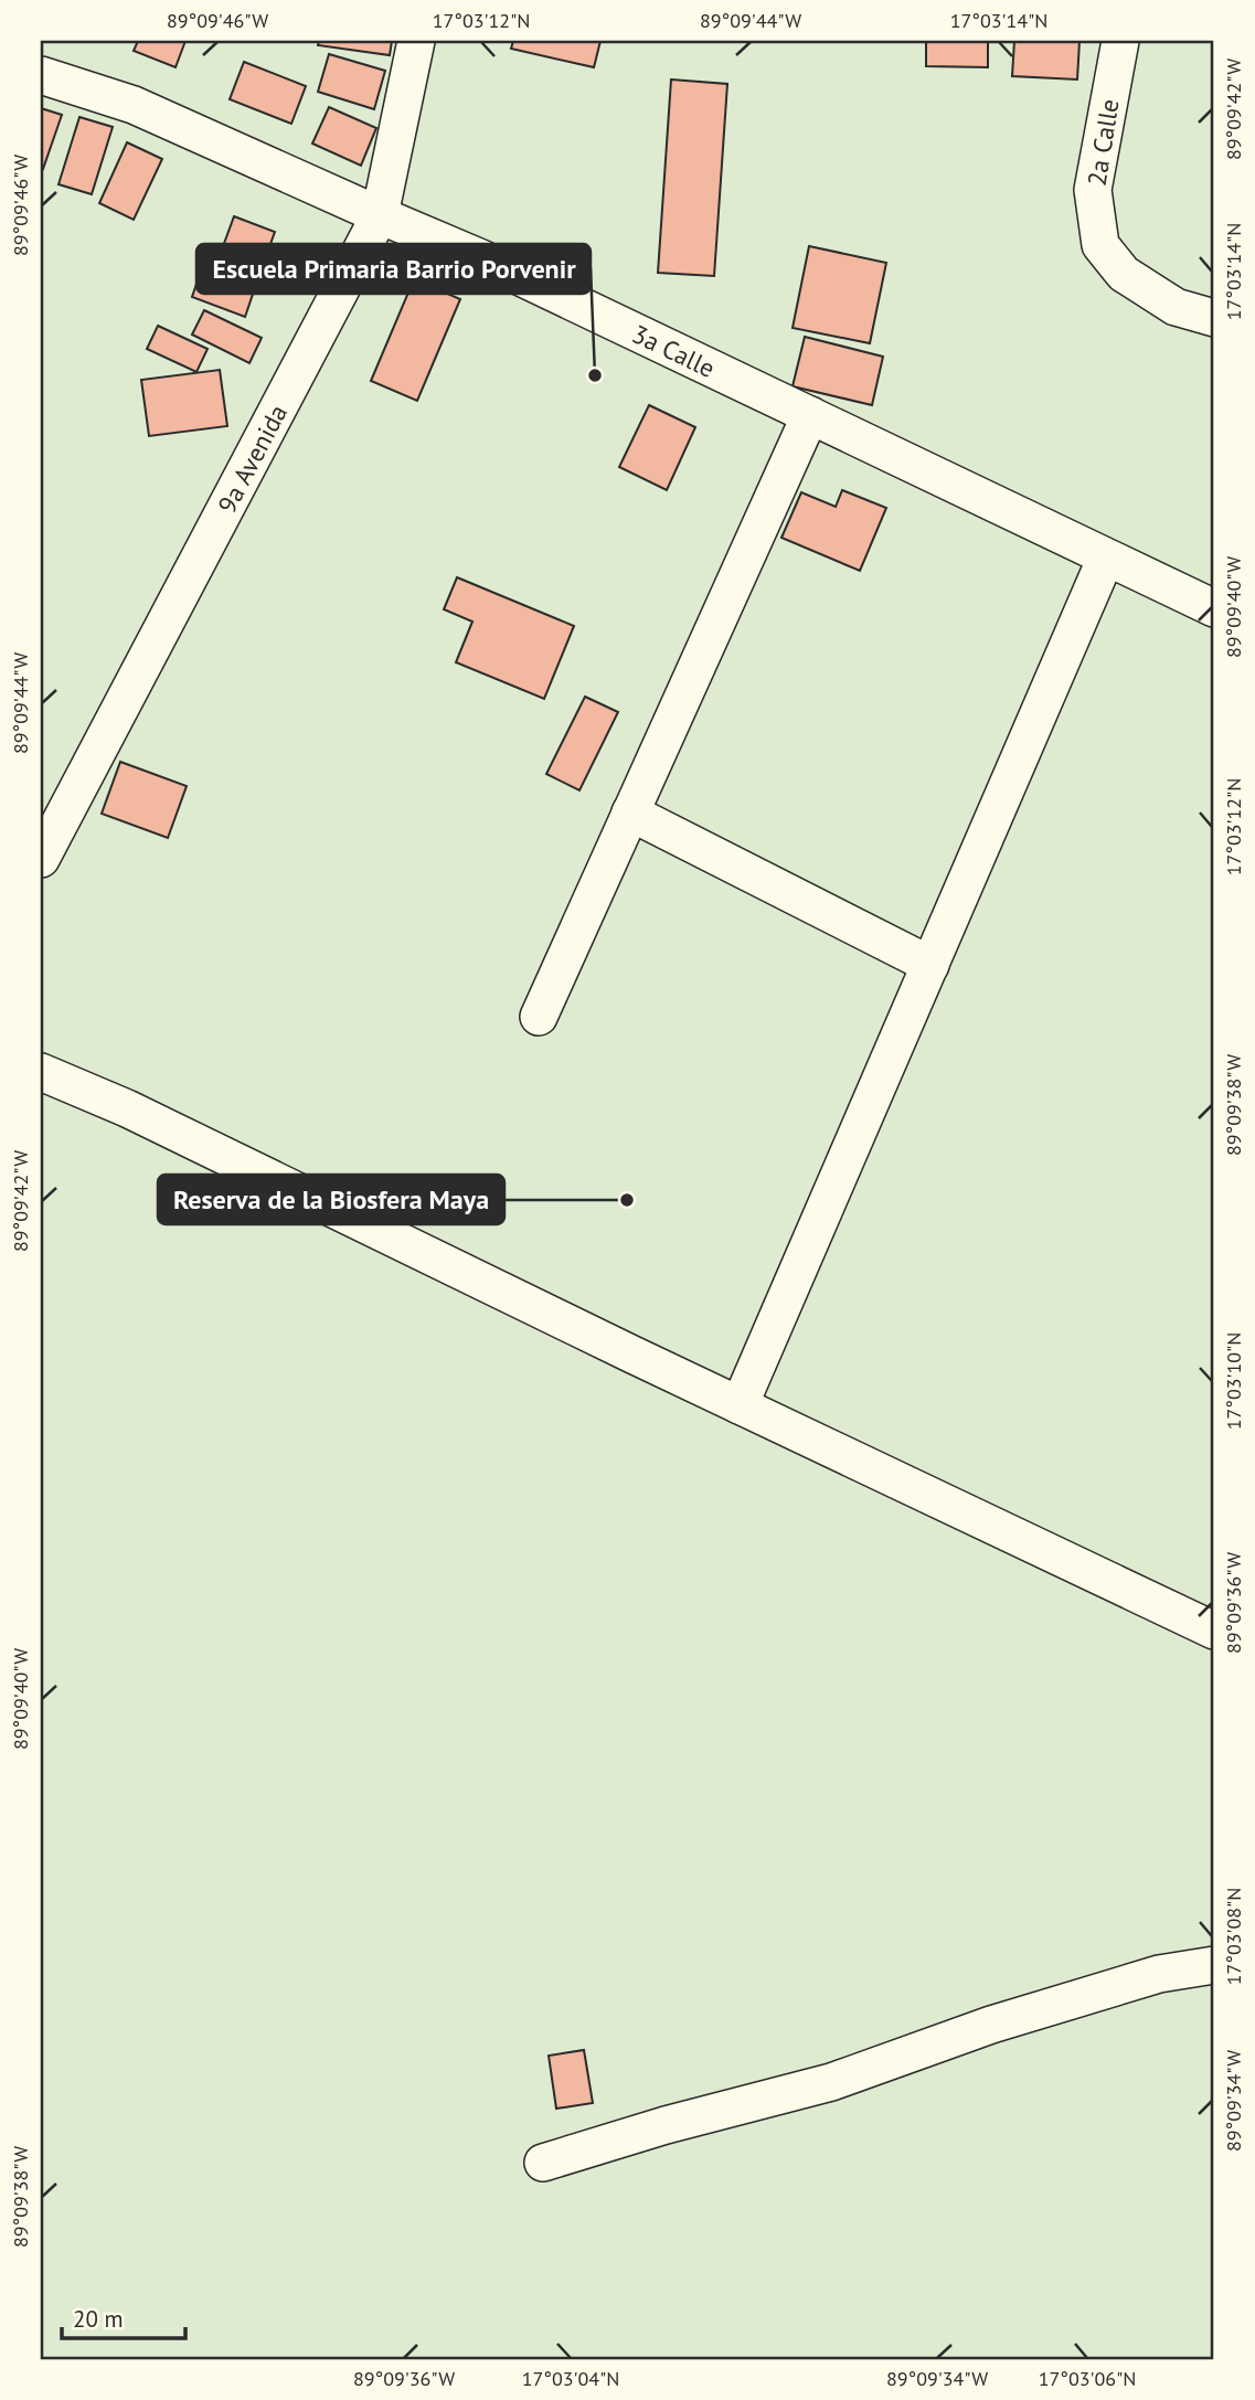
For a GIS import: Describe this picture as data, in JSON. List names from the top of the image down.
{
  "streets": {
    "street": ["2a Calle", "3a Calle", "9a Avenida"]
  },
  "crossings": [
    ["3a Calle", "9a Avenida"]
  ],
  "places": ["Escuela Primaria Barrio Porvenir", "Reserva de la Biosfera Maya"],
  "scale_bar": "20 m",
  "coordinates": [
    "89°09'46\"W",
    "17°03'12\"N",
    "89°09'44\"W",
    "17°03'14\"N",
    "89°09'42\"W",
    "89°09'40\"W",
    "89°09'38\"W",
    "17°03'10\"N",
    "89°09'36\"W",
    "17°03'08\"N",
    "89°09'34\"W",
    "17°03'04\"N",
    "17°03'06\"N"
  ]
}
